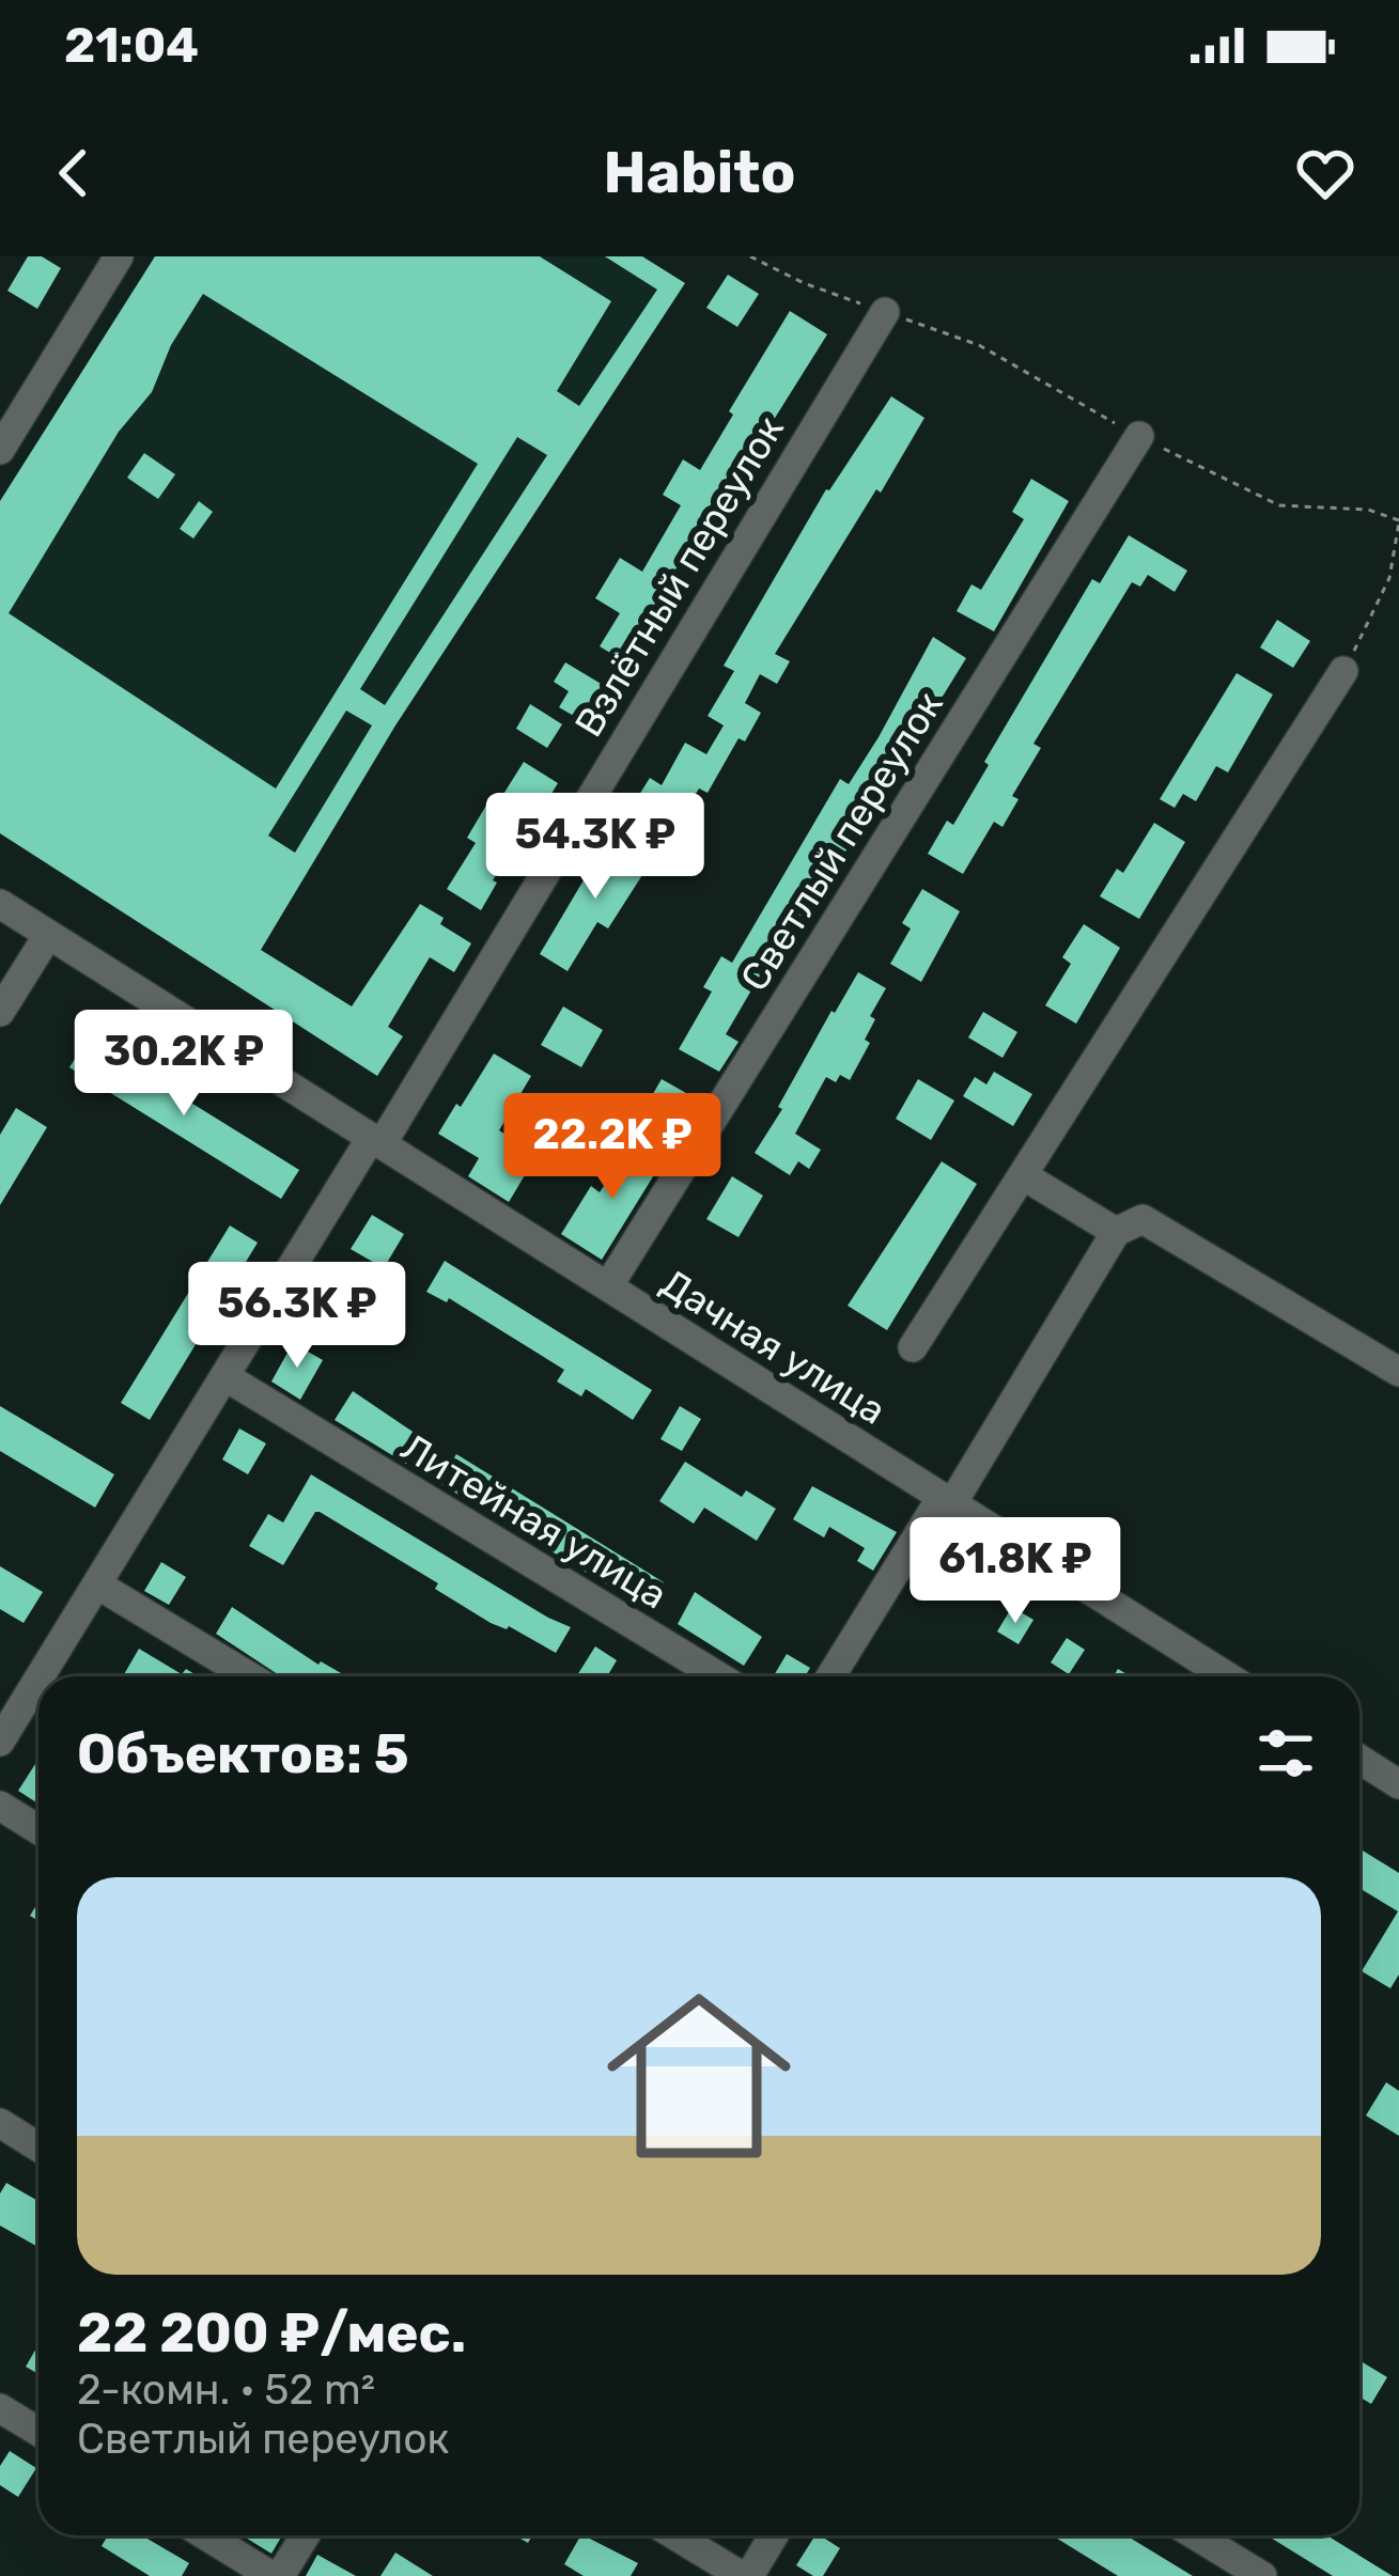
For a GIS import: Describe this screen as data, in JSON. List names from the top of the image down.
{
  "streets": {
    "street": [
      "Взлётный переулок",
      "Светлый переулок",
      "Дачная улица",
      "Литейная улица"
    ]
  },
  "crossings": [
    ["Взлётный переулок", "Дачная улица"],
    ["Взлётный переулок", "Литейная улица"],
    ["Светлый переулок", "Дачная улица"]
  ],
  "page": {
    "status": "21:04",
    "header": "Habito",
    "price": [
      "54.3K ₽",
      "30.2K ₽",
      "22.2K ₽",
      "56.3K ₽",
      "61.8K ₽"
    ],
    "heading": "Объектов: 5",
    "list": [
      {
        "name": "22 200 ₽/мес.",
        "note": "2-комн. · 52 m² · Светлый переулок"
      }
    ]
  }
}
